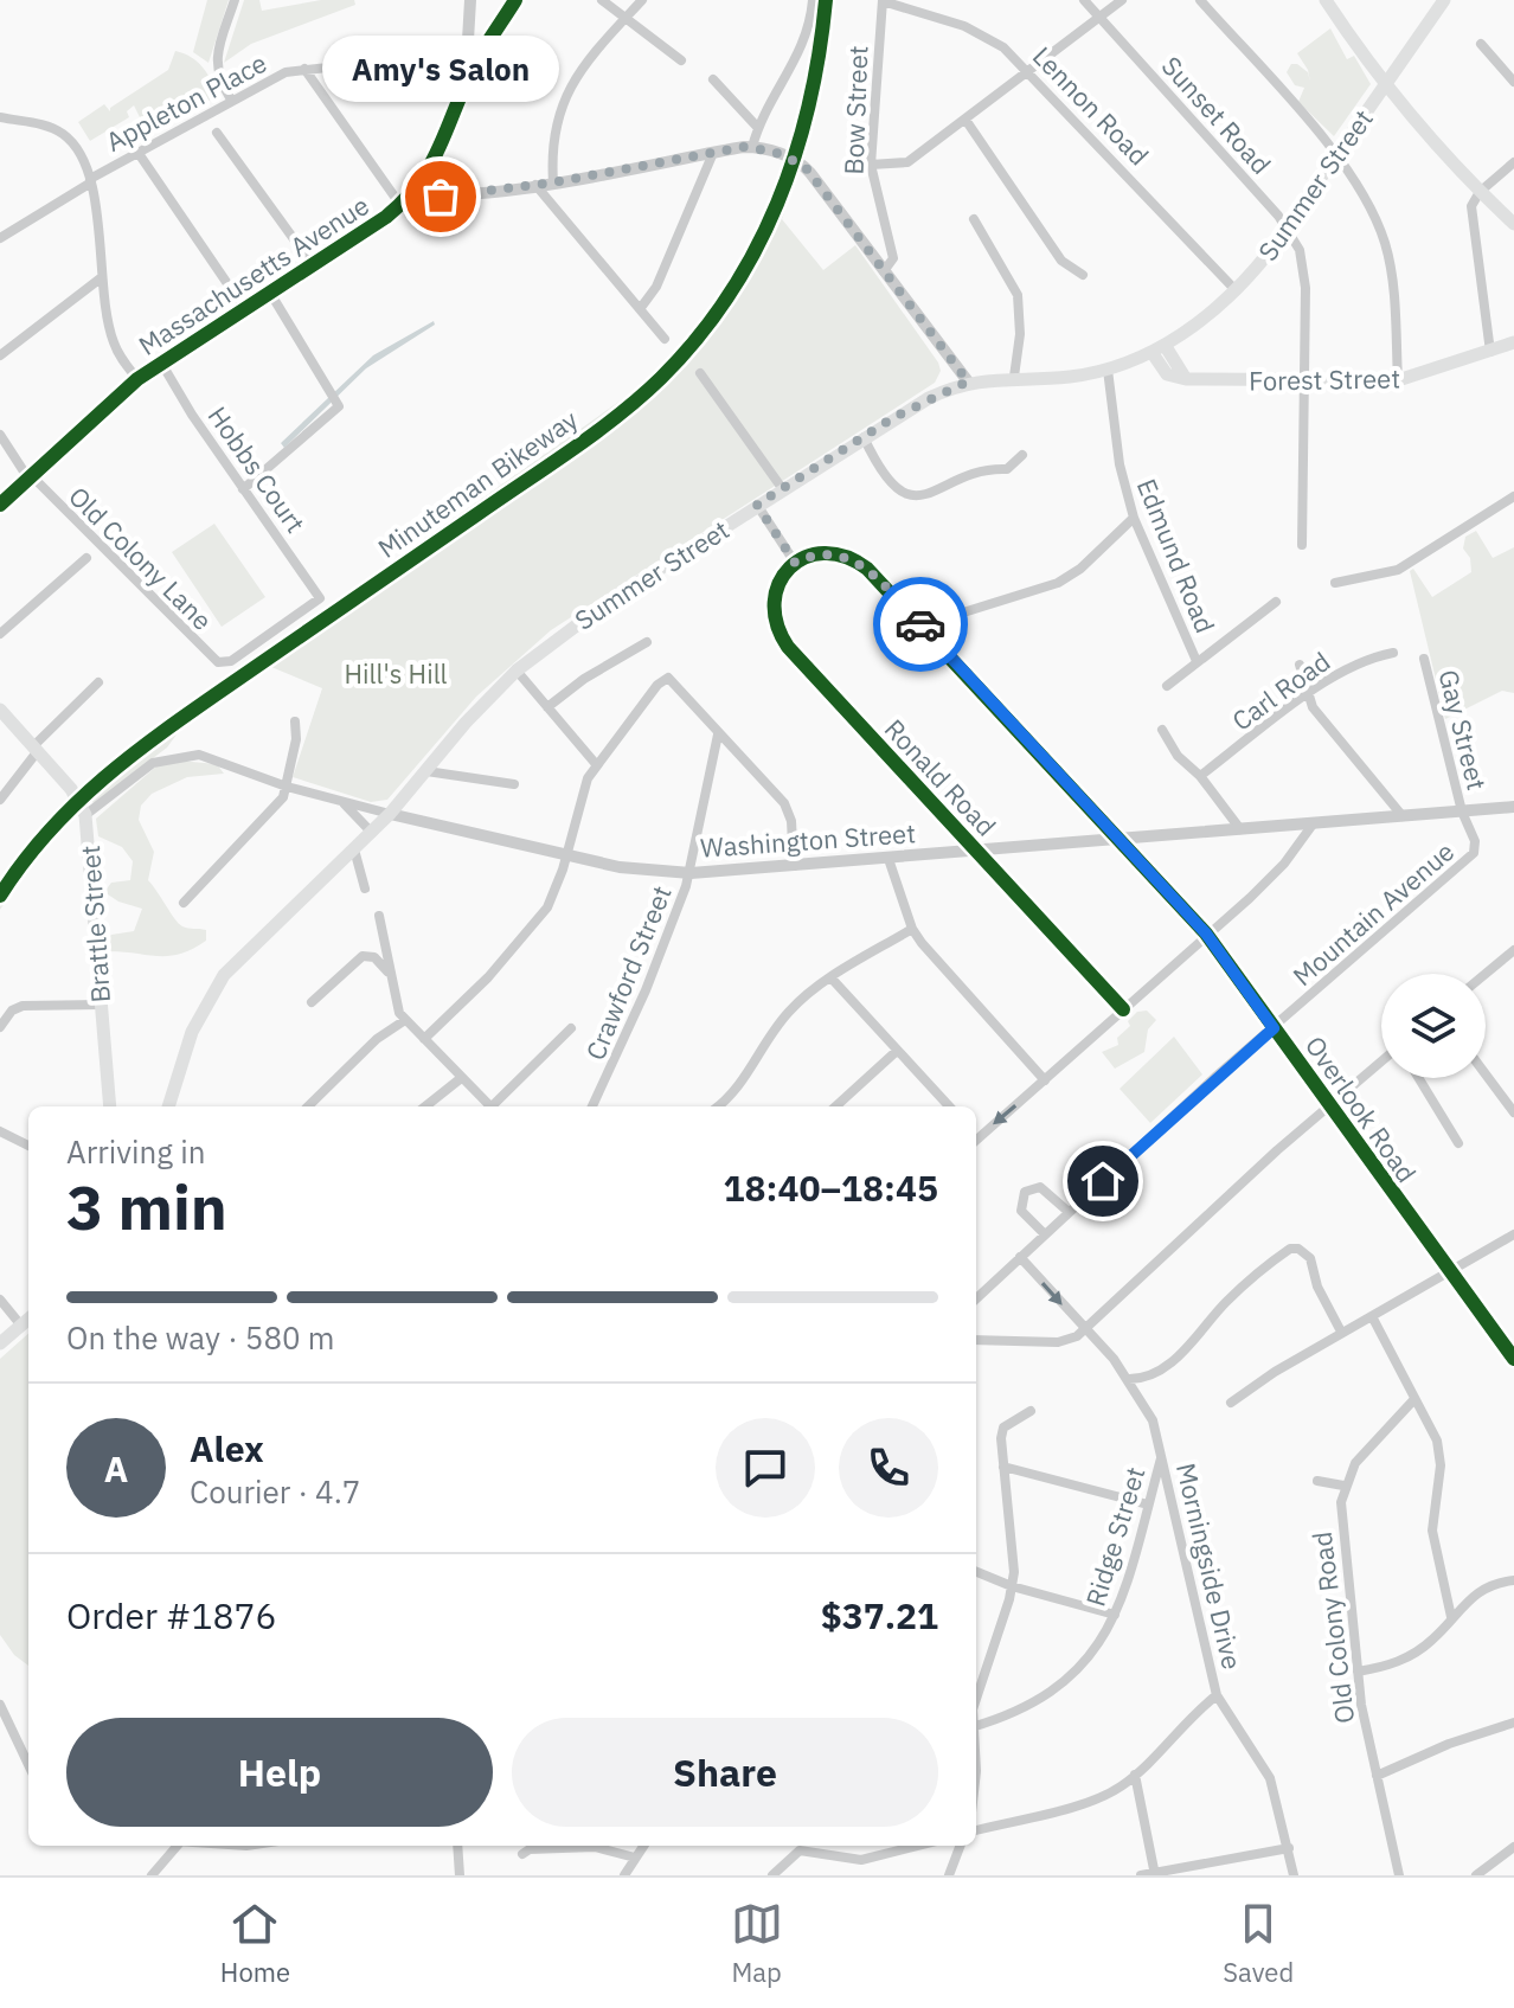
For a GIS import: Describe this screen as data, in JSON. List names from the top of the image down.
{
  "streets": {
    "main road": [
      "Summer Street",
      "Massachusetts Avenue",
      "Forest Street",
      "Brattle Street"
    ],
    "street": [
      "Appleton Place",
      "Lennon Road",
      "Bow Street",
      "Sunset Road",
      "Hobbs Court",
      "Edmund Road",
      "Old Colony Lane",
      "Carl Road",
      "Gay Street",
      "Ronald Road",
      "Washington Street",
      "Mountain Avenue",
      "Crawford Street",
      "Overlook Road",
      "Ridge Street",
      "Morningside Drive",
      "Old Colony Road"
    ],
    "cycle path": ["Minuteman Bikeway"]
  },
  "crossings": [
    ["Appleton Place", "Massachusetts Avenue"],
    ["Lennon Road", "Bow Street"],
    ["Lennon Road", "Summer Street"],
    ["Sunset Road", "Summer Street"],
    ["Sunset Road", "Forest Street"],
    ["Summer Street", "Forest Street"],
    ["Summer Street", "Edmund Road"],
    ["Summer Street", "Washington Street"],
    ["Massachusetts Avenue", "Hobbs Court"],
    ["Massachusetts Avenue", "Old Colony Lane"],
    ["Hobbs Court", "Old Colony Lane"],
    ["Gay Street", "Washington Street"],
    ["Gay Street", "Mountain Avenue"],
    ["Ronald Road", "Washington Street"],
    ["Ronald Road", "Overlook Road"],
    ["Washington Street", "Mountain Avenue"],
    ["Washington Street", "Brattle Street"],
    ["Washington Street", "Crawford Street"],
    ["Washington Street", "Overlook Road"],
    ["Mountain Avenue", "Overlook Road"],
    ["Mountain Avenue", "Morningside Drive"],
    ["Ridge Street", "Morningside Drive"]
  ],
  "parks": ["Hill's Hill"],
  "places": ["Amy's Salon"],
  "page": {
    "bubble": "Amy's Salon",
    "heading": ["3 min", "Arriving in", "18:40–18:45"],
    "panel": [
      "Alex",
      "Courier · 4.7",
      "Order #1876",
      "$37.21"
    ],
    "bar": "On the way · 580 m",
    "round": "A",
    "buttons": ["Help", "Share"],
    "tabs": ["Home", "Map", "Saved"]
  }
}
